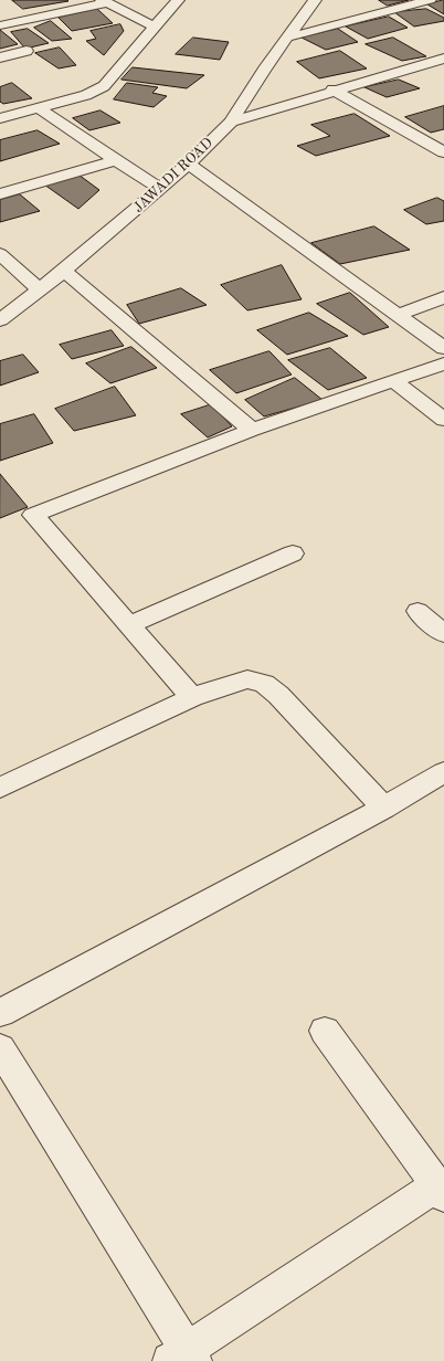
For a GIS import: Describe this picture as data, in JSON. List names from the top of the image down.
{
  "streets": {
    "street": ["JAWADI ROAD"]
  }
}
